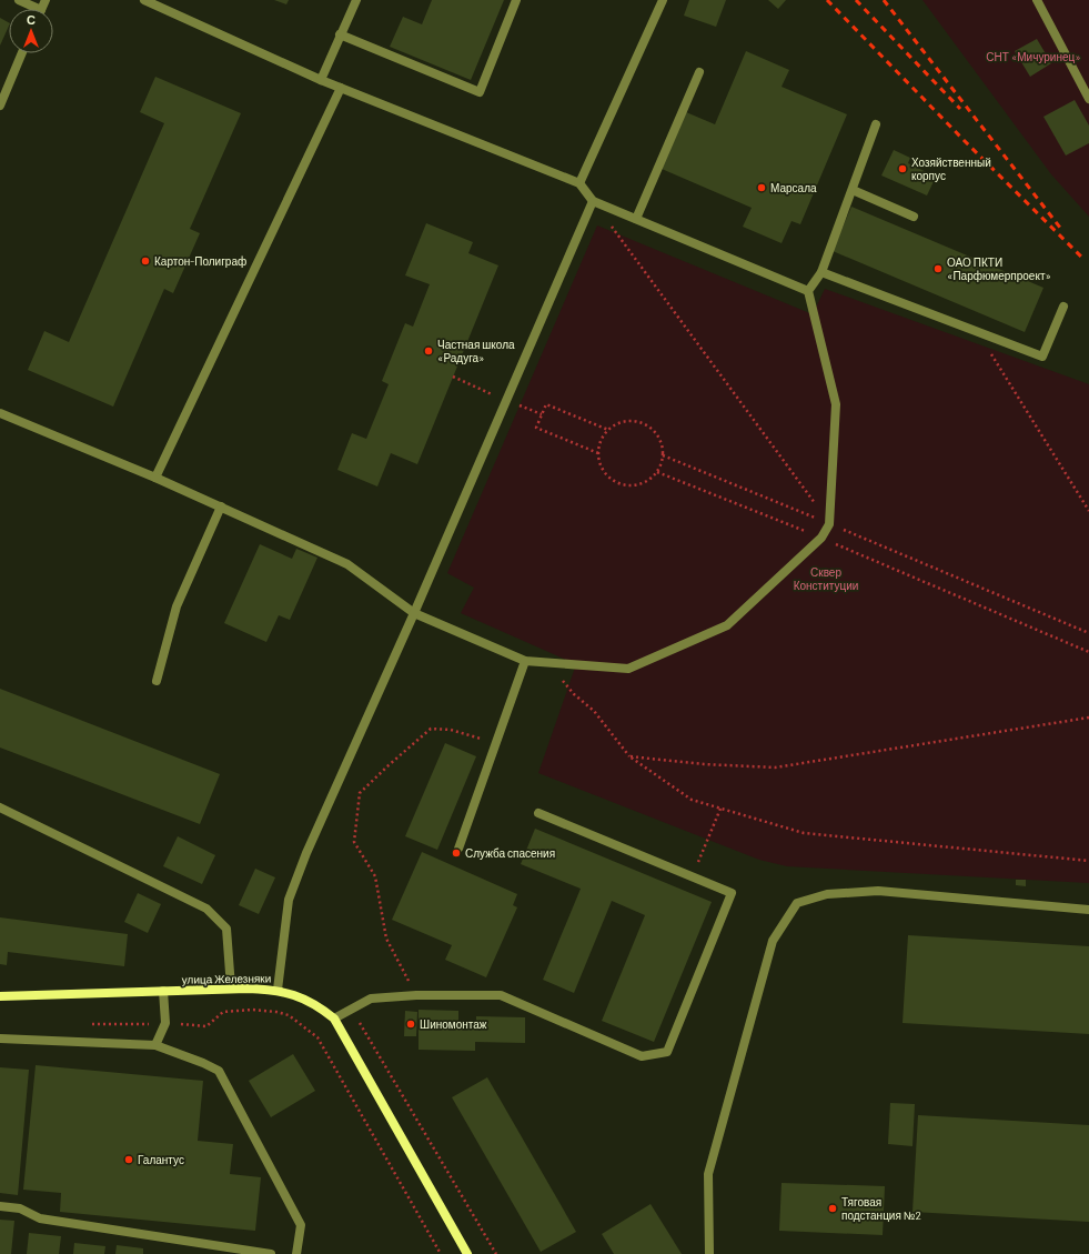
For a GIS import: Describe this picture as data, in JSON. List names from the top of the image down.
{
  "streets": {
    "street": ["улица Железняки"]
  },
  "parks": ["СНТ «Мичуринец»", "Сквер Конституции"],
  "places": [
    "Хозяйственный корпус",
    "Марсала",
    "Картон-Полиграф",
    "ОАО ПКТИ «Парфюмерпроект»",
    "Частная школа «Радуга»",
    "Служба спасения",
    "Шиномонтаж",
    "Галантус",
    "Тяговая подстанция №2"
  ],
  "north": "top"
}
